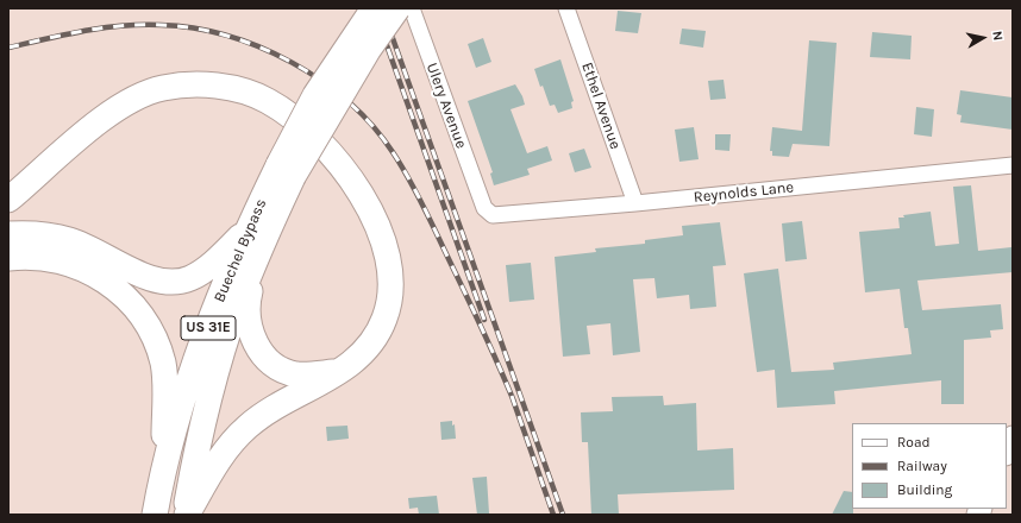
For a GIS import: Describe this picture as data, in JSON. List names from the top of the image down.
{
  "streets": {
    "main road": ["Buechel Bypass", "US 31E"],
    "street": ["Ulery Avenue", "Ethel Avenue", "Reynolds Lane"]
  },
  "crossings": [
    ["Ulery Avenue", "Reynolds Lane"],
    ["Ethel Avenue", "Reynolds Lane"]
  ],
  "legend": ["Road", "Railway", "Building"],
  "north": "right"
}
